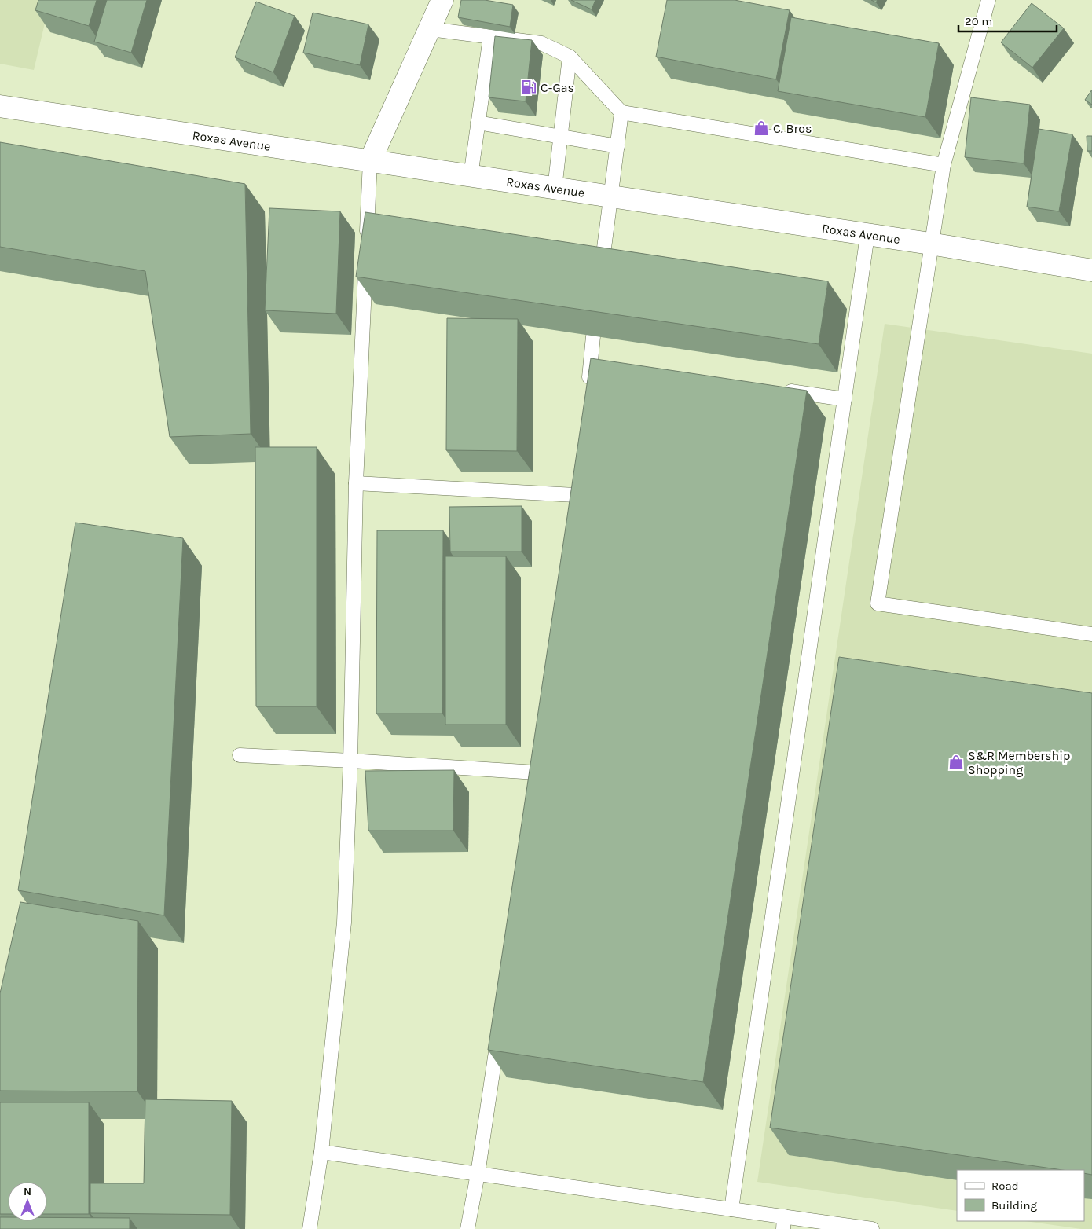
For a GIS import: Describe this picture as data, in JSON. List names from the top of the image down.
{
  "streets": {
    "main road": ["Roxas Avenue"]
  },
  "places": {
    "fuel station": ["C-Gas"],
    "shop": ["C. Bros", "S&R Membership Shopping"]
  },
  "legend": ["Road", "Building"],
  "scale_bar": "20 m",
  "north": "top"
}
